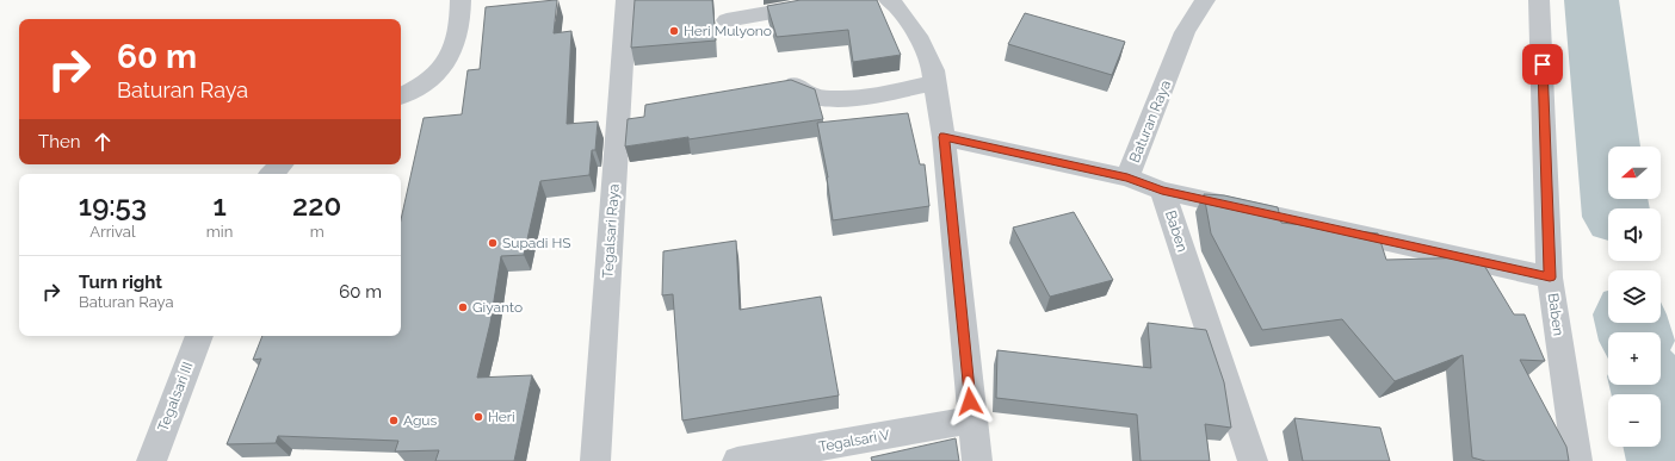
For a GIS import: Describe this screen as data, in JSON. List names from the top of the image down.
{
  "streets": {
    "street": [
      "Baturan Raya",
      "Tegalsari Raya",
      "Baben",
      "Tegalsari III",
      "Tegalsari V"
    ]
  },
  "crossings": [
    ["Baturan Raya", "Baben"]
  ],
  "places": [
    "Heri Mulyono",
    "Supadi HS",
    "Giyanto",
    "Heri",
    "Agus"
  ],
  "north": "left",
  "page": {
    "turn": ["60 m", "Baturan Raya"],
    "then": "Then",
    "map_buttons": ["+", "−"],
    "eta": [
      "19:53",
      "Arrival",
      "1",
      "min",
      "220",
      "m"
    ],
    "list": [
      {
        "name": "Turn right",
        "note": "Baturan Raya",
        "value": "60 m"
      }
    ]
  }
}
